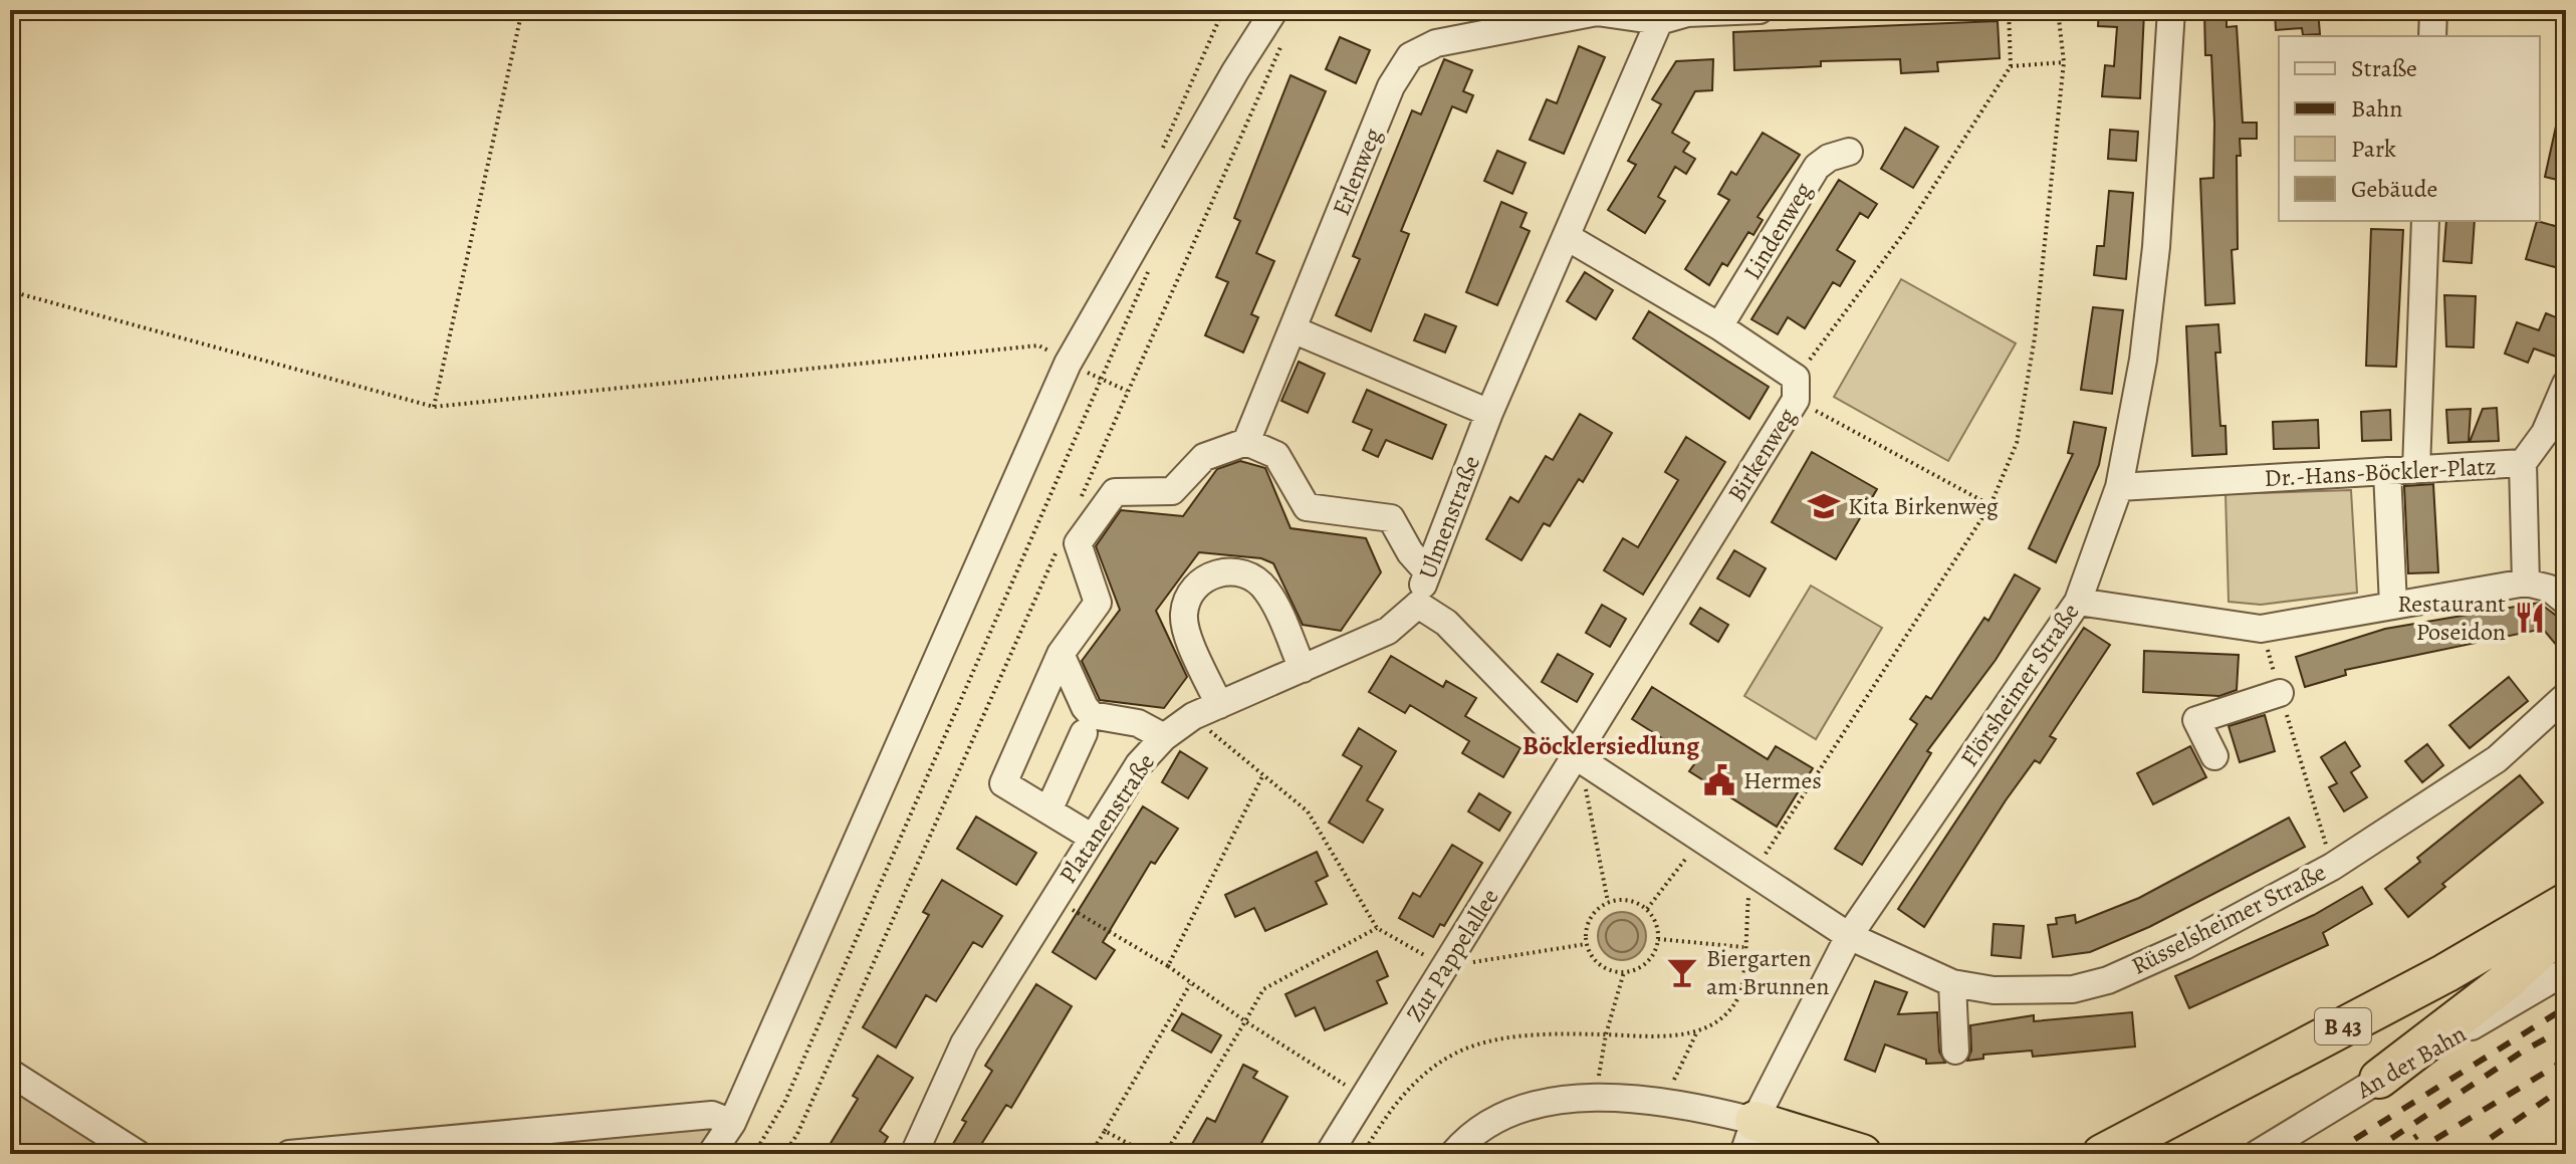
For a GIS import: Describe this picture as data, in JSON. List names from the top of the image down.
{
  "streets": {
    "highway": ["B 43"],
    "street": [
      "Erlenweg",
      "Lindenweg",
      "Birkenweg",
      "Dr.-Hans-Böckler-Platz",
      "Ulmenstraße",
      "Flörsheimer Straße",
      "Platanenstraße",
      "Rüsselsheimer Straße",
      "Zur Pappelallee",
      "An der Bahn"
    ]
  },
  "crossings": [
    ["Erlenweg", "Ulmenstraße"],
    ["Lindenweg", "Birkenweg"],
    ["Birkenweg", "Ulmenstraße"],
    ["Birkenweg", "Zur Pappelallee"],
    ["Dr.-Hans-Böckler-Platz", "Flörsheimer Straße"],
    ["Ulmenstraße", "Flörsheimer Straße"],
    ["Ulmenstraße", "Platanenstraße"],
    ["Ulmenstraße", "Rüsselsheimer Straße"],
    ["Ulmenstraße", "Zur Pappelallee"],
    ["Flörsheimer Straße", "Rüsselsheimer Straße"]
  ],
  "districts": ["Böcklersiedlung"],
  "places": {
    "school or university": ["Kita Birkenweg"],
    "restaurant": ["Restaurant Poseidon"],
    "public building": ["Hermes"],
    "bar": ["Biergarten am Brunnen"]
  },
  "legend": [
    "Straße",
    "Bahn",
    "Park",
    "Gebäude"
  ]
}
